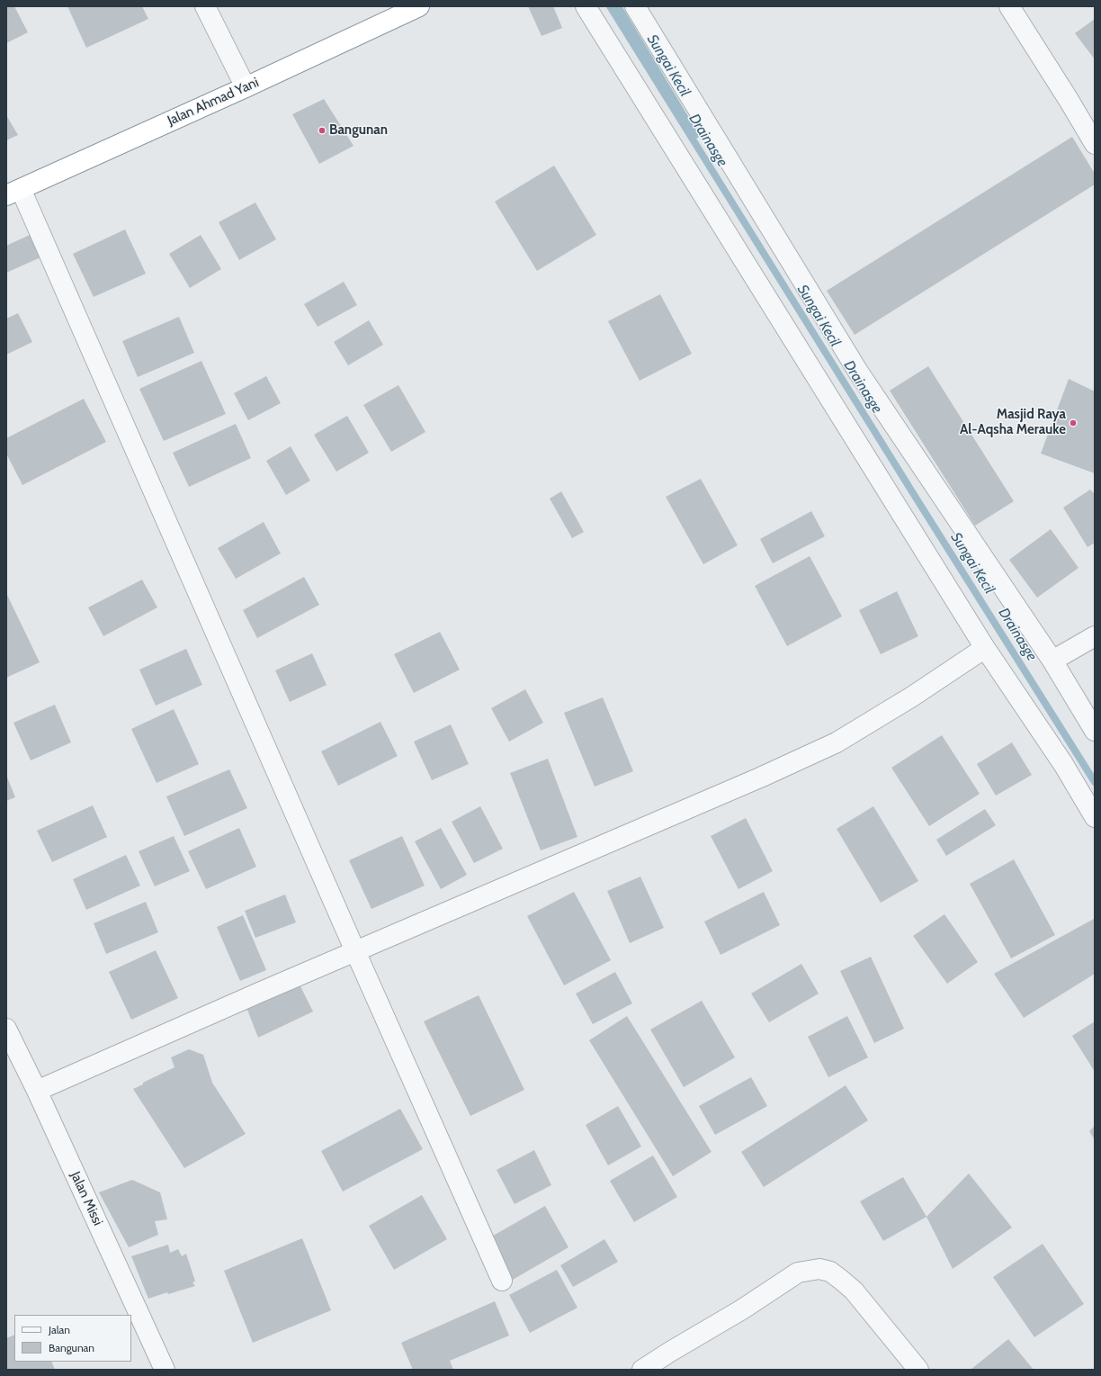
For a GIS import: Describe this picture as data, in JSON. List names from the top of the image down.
{
  "streets": {
    "highway": ["Jalan Ahmad Yani"],
    "street": ["Jalan Missi"]
  },
  "water": ["Sungai Kecil", "Drainasge"],
  "places": ["Bangunan", "Masjid Raya Al-Aqsha Merauke"],
  "legend": ["Jalan", "Bangunan"]
}
